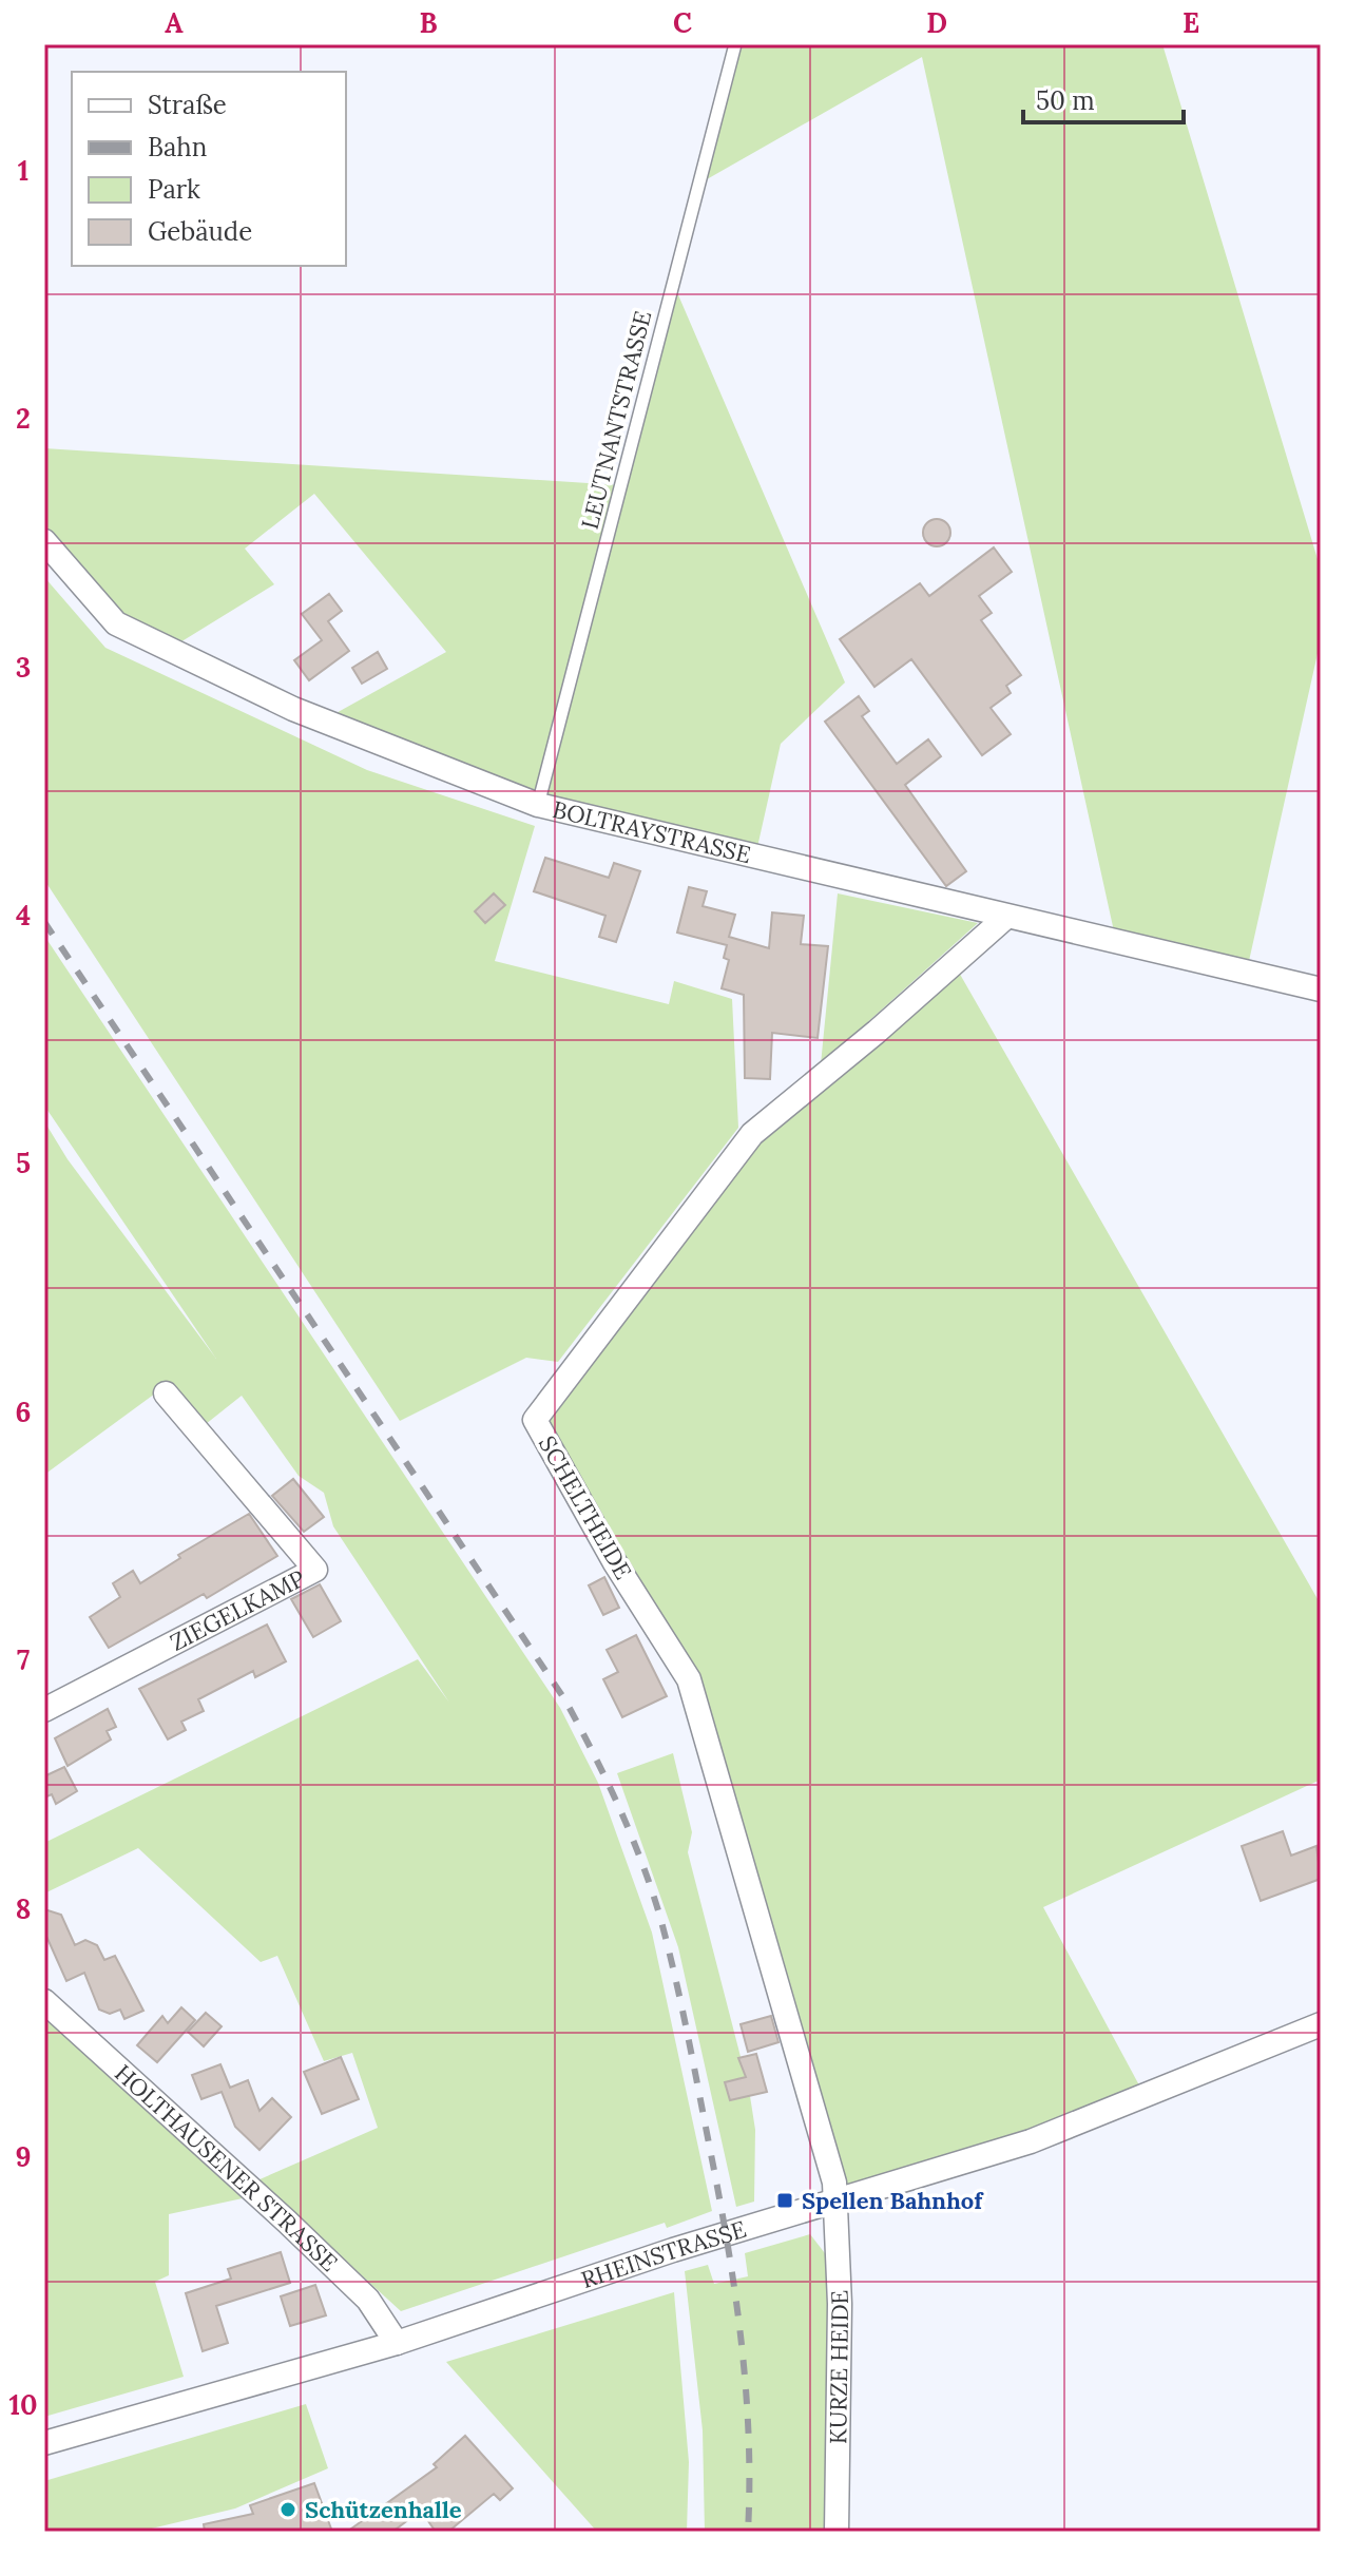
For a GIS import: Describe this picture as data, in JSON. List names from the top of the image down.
{
  "streets": {
    "street": [
      "BOLTRAYSTRASSE",
      "SCHELTHEIDE",
      "ZIEGELKAMP",
      "HOLTHAUSENER STRASSE",
      "RHEINSTRASSE",
      "KURZE HEIDE"
    ],
    "lane": ["LEUTNANTSTRASSE"]
  },
  "crossings": [
    ["LEUTNANTSTRASSE", "BOLTRAYSTRASSE"],
    ["BOLTRAYSTRASSE", "SCHELTHEIDE"],
    ["SCHELTHEIDE", "RHEINSTRASSE"],
    ["SCHELTHEIDE", "KURZE HEIDE"],
    ["HOLTHAUSENER STRASSE", "RHEINSTRASSE"],
    ["RHEINSTRASSE", "KURZE HEIDE"]
  ],
  "places": {
    "transit": ["Spellen Bahnhof"],
    "other": ["Schützenhalle"]
  },
  "legend": [
    "Straße",
    "Bahn",
    "Park",
    "Gebäude"
  ],
  "scale_bar": "50 m",
  "grid": {
    "columns": [
      "A",
      "B",
      "C",
      "D",
      "E"
    ],
    "rows": [
      "1",
      "2",
      "3",
      "4",
      "5",
      "6",
      "7",
      "8",
      "9",
      "10"
    ]
  }
}
